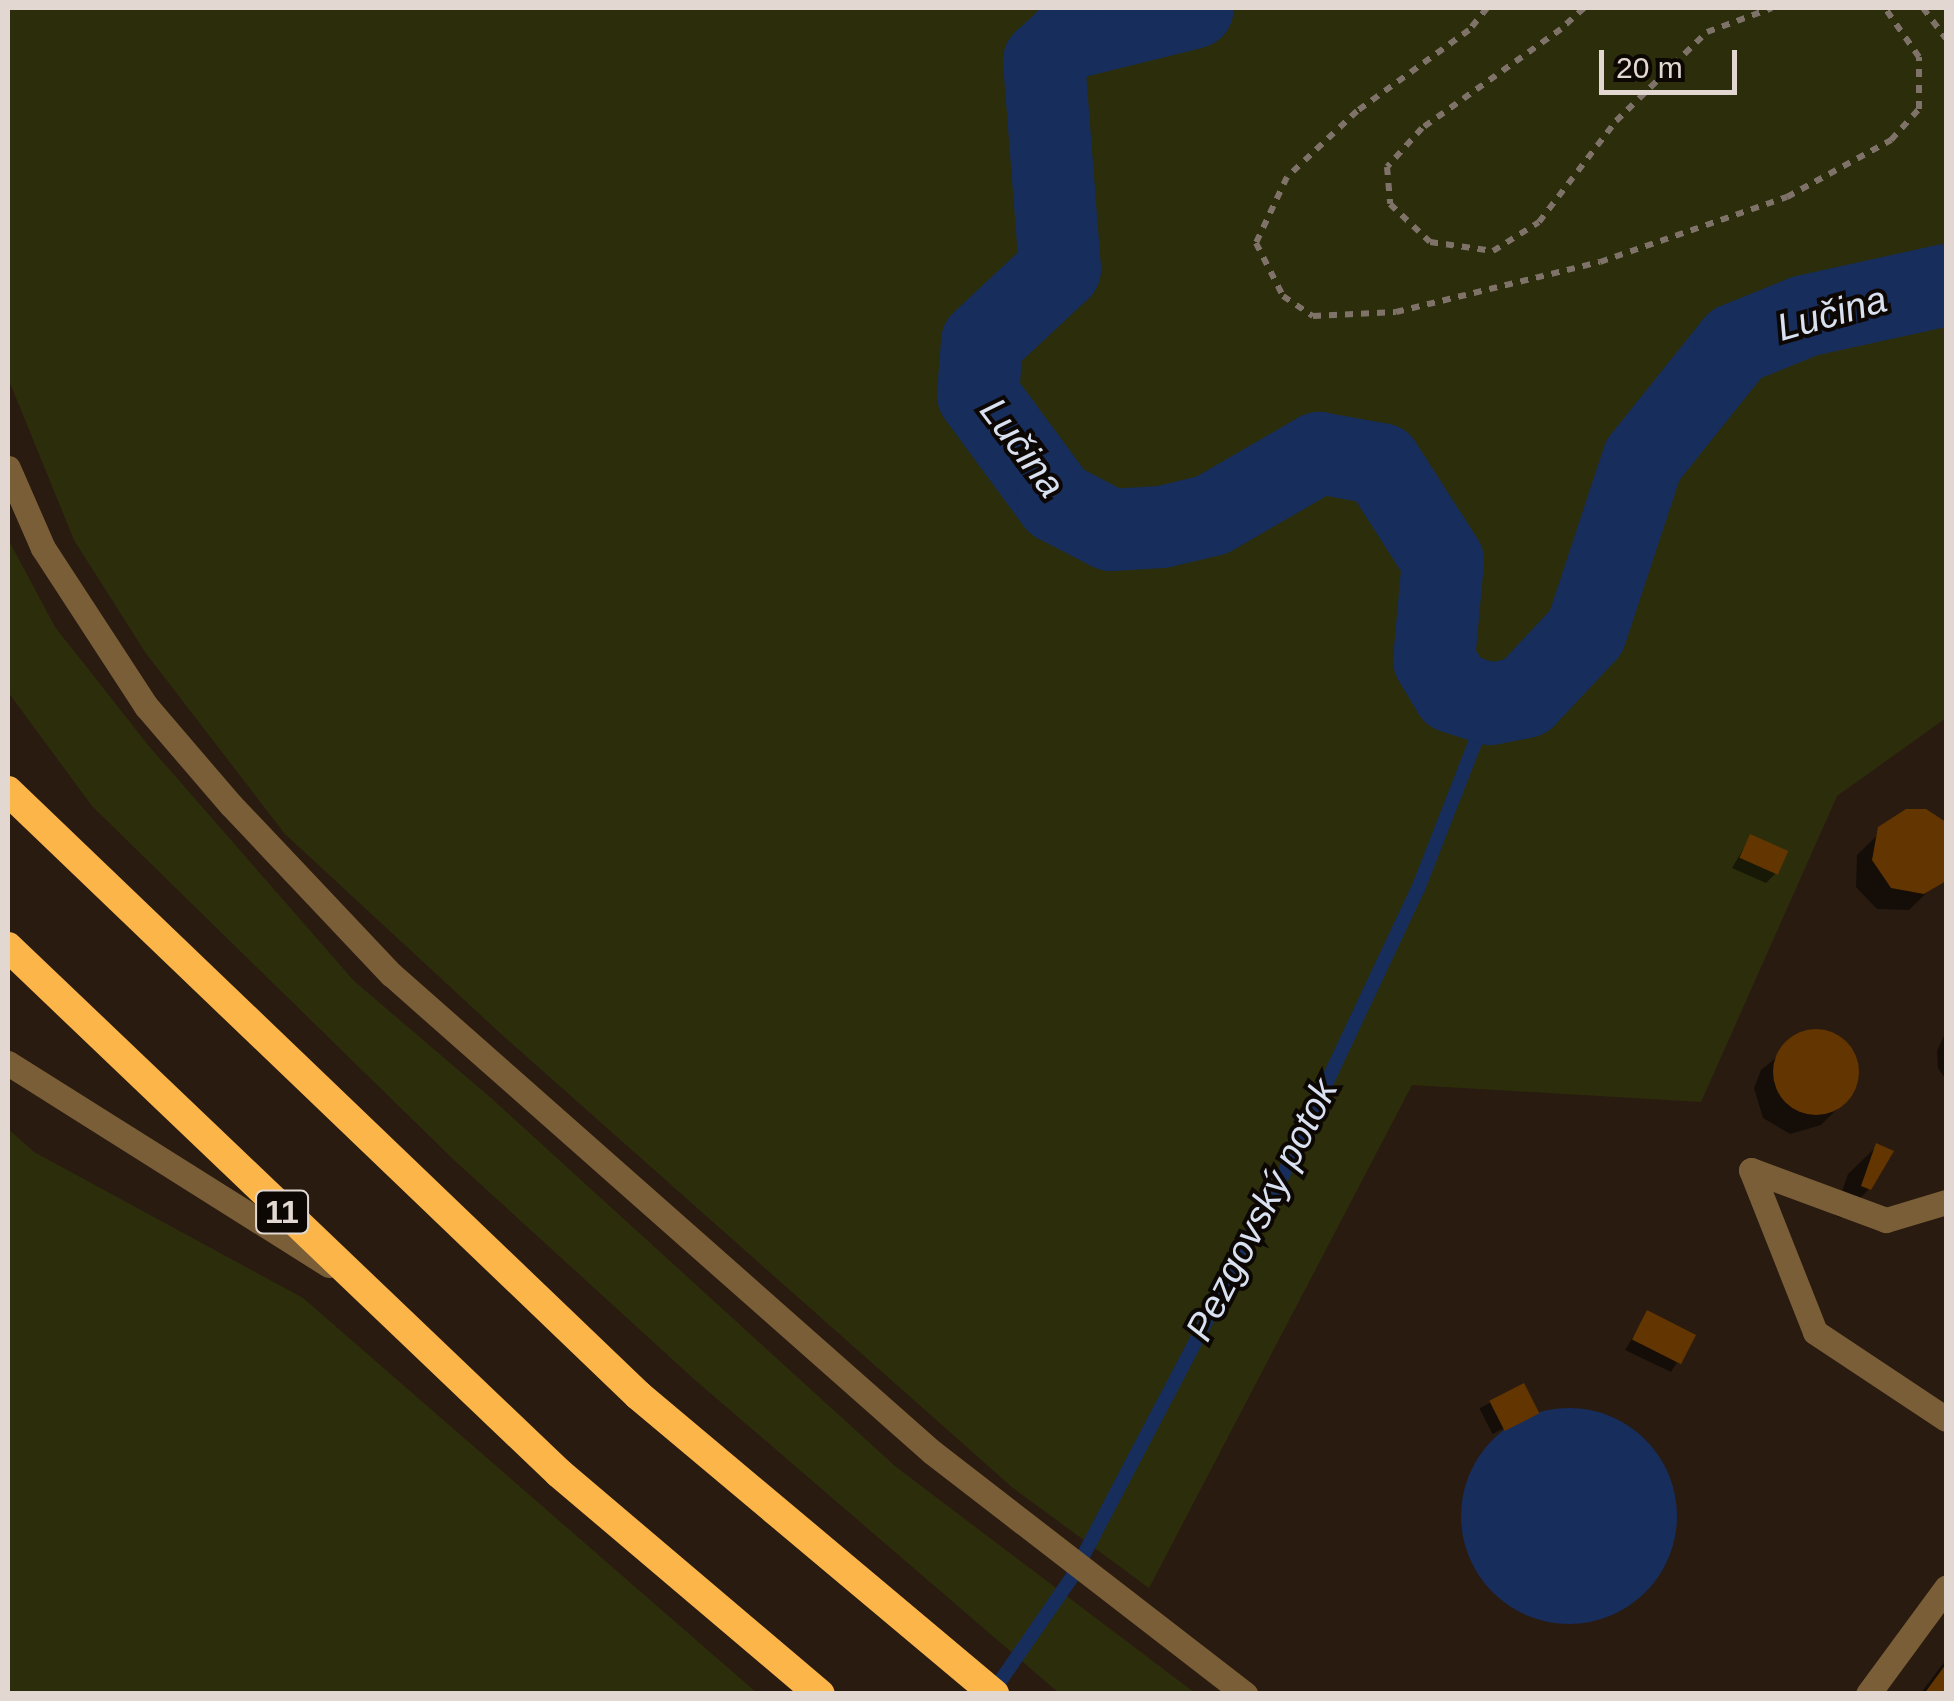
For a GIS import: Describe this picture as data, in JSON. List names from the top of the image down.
{
  "streets": {
    "highway": ["11"]
  },
  "water": ["Lučina", "Pezgovský potok"],
  "scale_bar": "20 m"
}
